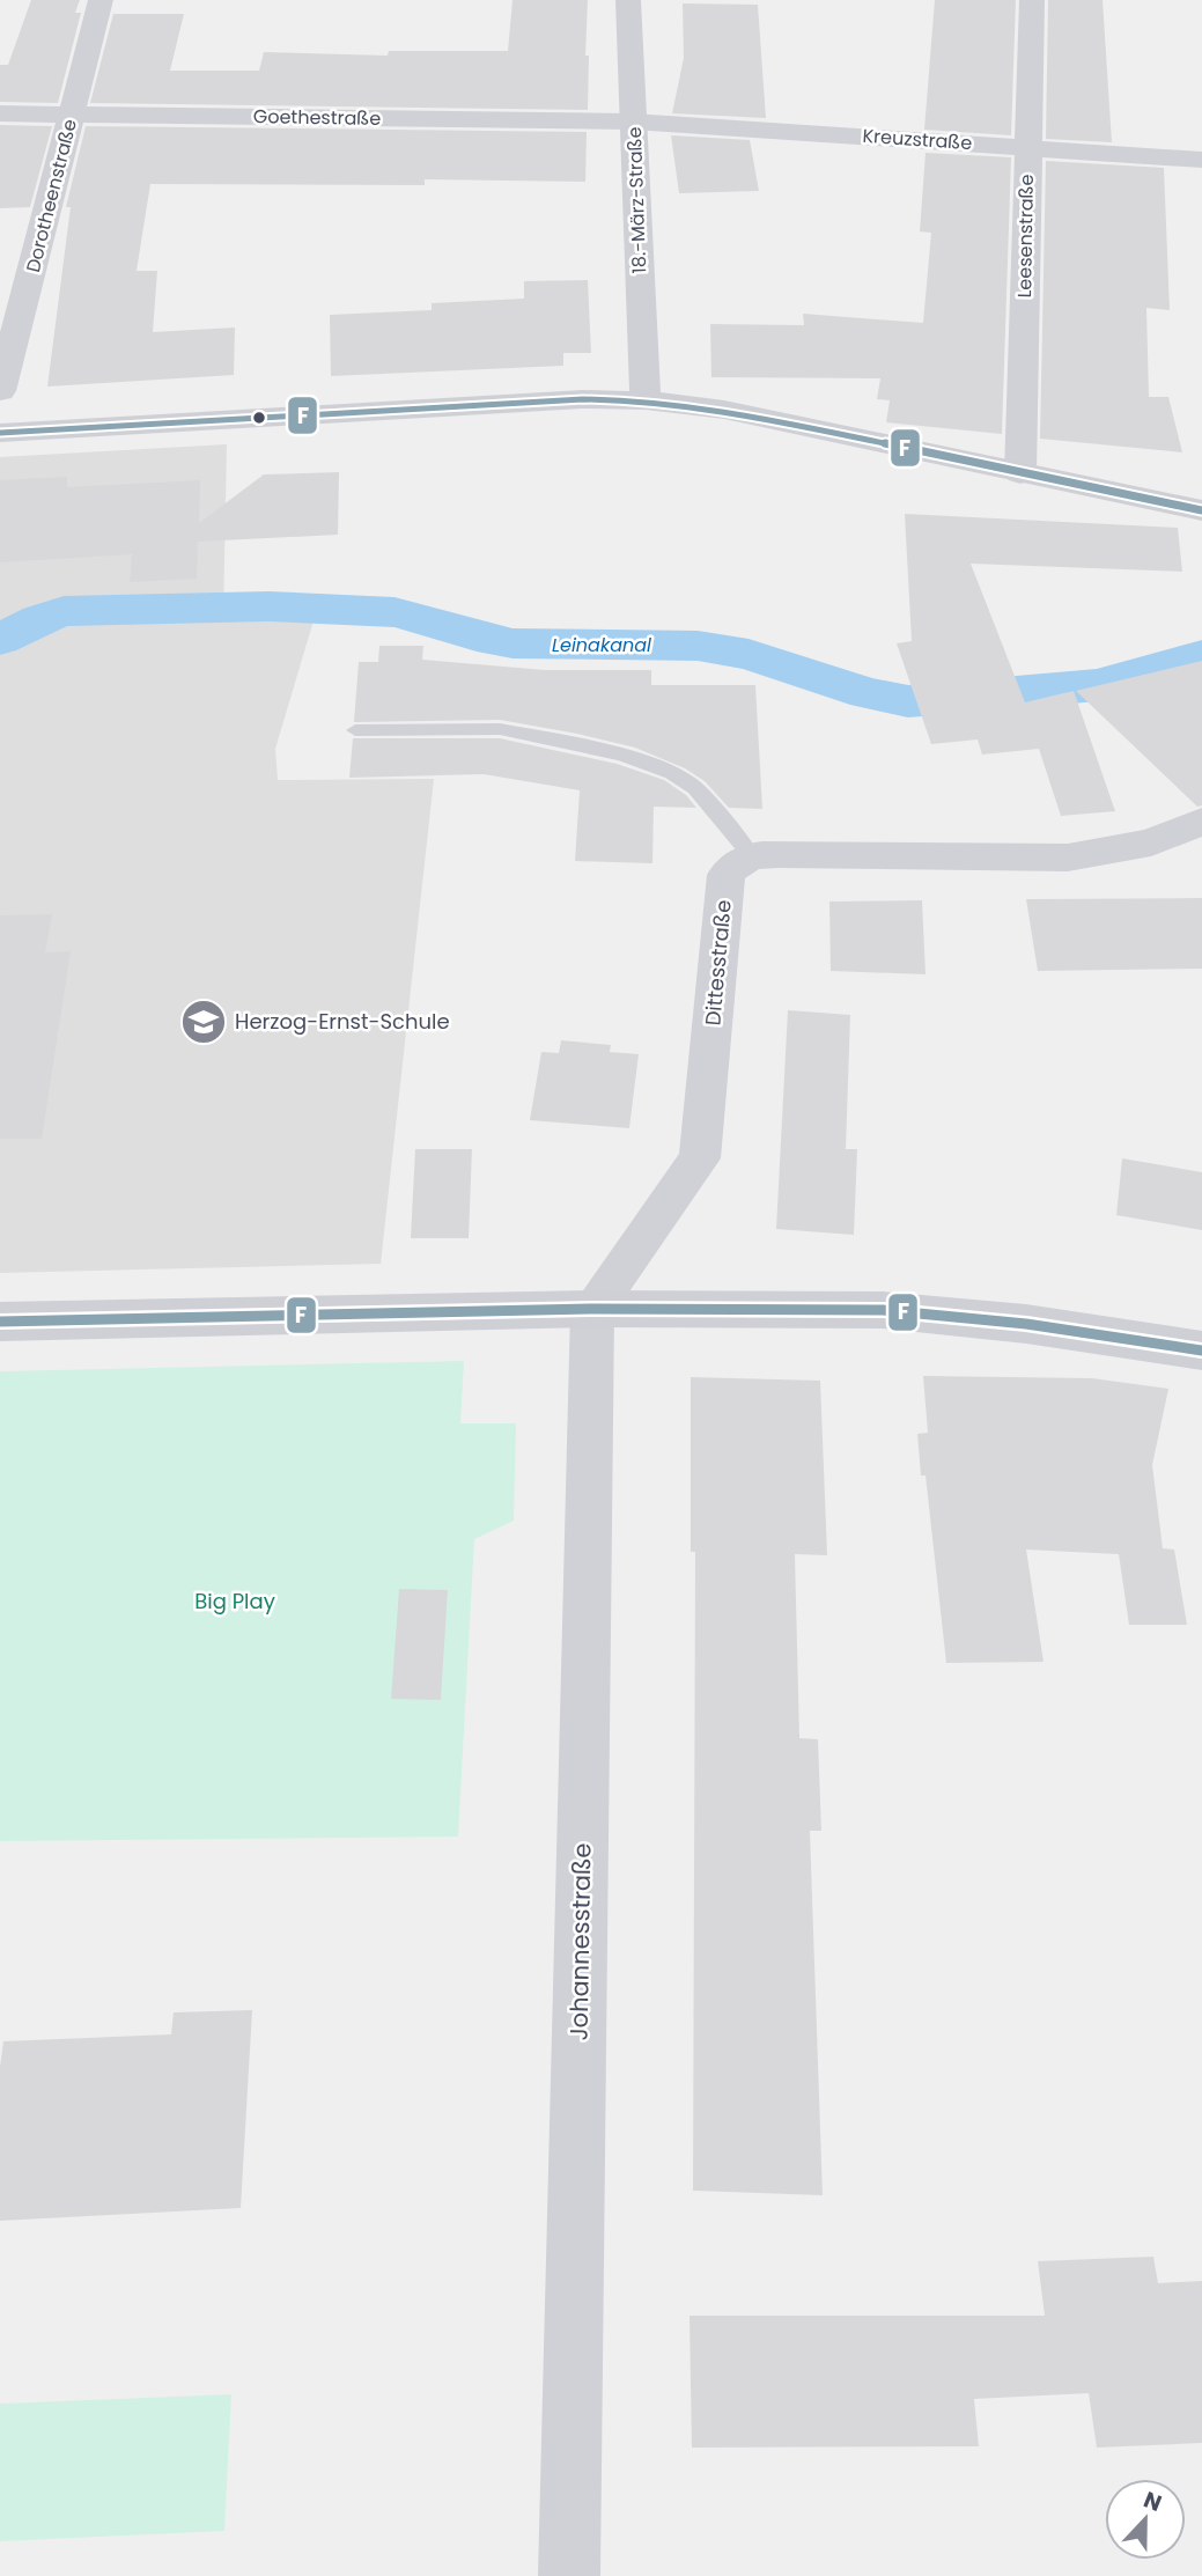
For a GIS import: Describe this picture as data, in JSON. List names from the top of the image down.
{
  "streets": {
    "street": [
      "Goethestraße",
      "Kreuzstraße",
      "Dorotheenstraße",
      "18.-März-Straße",
      "Leesenstraße",
      "Dittesstraße",
      "Johannesstraße"
    ]
  },
  "crossings": [
    ["Goethestraße", "Kreuzstraße"],
    ["Goethestraße", "Dorotheenstraße"],
    ["Goethestraße", "18.-März-Straße"],
    ["Kreuzstraße", "18.-März-Straße"],
    ["Kreuzstraße", "Leesenstraße"],
    ["Dittesstraße", "Johannesstraße"]
  ],
  "water": ["Leinakanal"],
  "parks": ["Big Play"],
  "places": {
    "school or university": ["Herzog-Ernst-Schule"]
  },
  "lines": ["transit line F"],
  "north": "top"
}
